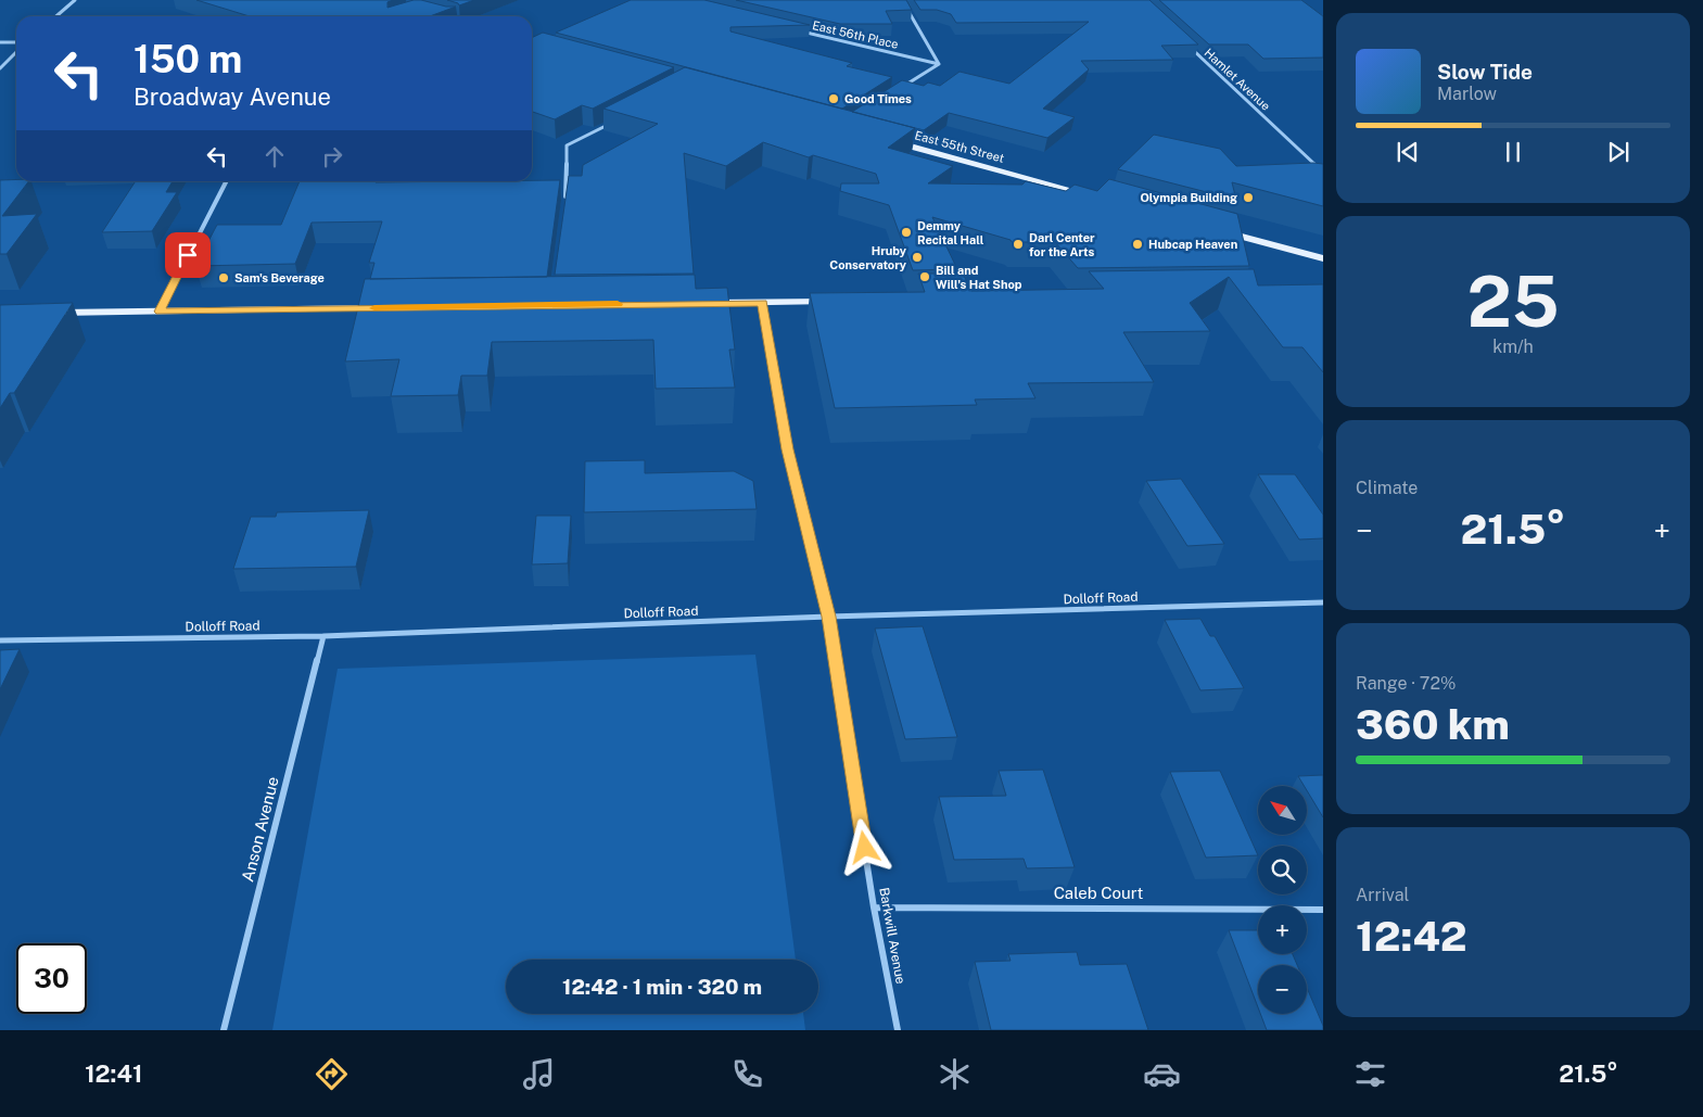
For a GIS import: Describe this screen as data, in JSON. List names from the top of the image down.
{
  "streets": {
    "main road": ["East 55th Street"],
    "street": [
      "East 56th Place",
      "Hamlet Avenue",
      "Dolloff Road",
      "Anson Avenue",
      "Caleb Court",
      "Barkwill Avenue"
    ]
  },
  "crossings": [
    ["Dolloff Road", "Anson Avenue"],
    ["Dolloff Road", "Barkwill Avenue"],
    ["Caleb Court", "Barkwill Avenue"]
  ],
  "places": [
    "Good Times",
    "Olympia Building",
    "Demmy Recital Hall",
    "Darl Center for the Arts",
    "Hubcap Heaven",
    "Hruby Conservatory",
    "Bill and Will's Hat Shop",
    "Sam's Beverage"
  ],
  "north": "top left",
  "page": {
    "turn": ["150 m", "Broadway Avenue"],
    "song": ["Slow Tide", "Marlow"],
    "tile": [
      ["25", "km/h"],
      "Climate",
      ["Range · 72%", "360 km"],
      ["Arrival", "12:42"]
    ],
    "heat": ["−", "21.5°", "+"],
    "map_buttons": ["+", "−"],
    "limit": "30",
    "trip": "12:42 · 1 min · 320 m",
    "tabs": ["12:41", "21.5°"]
  }
}
